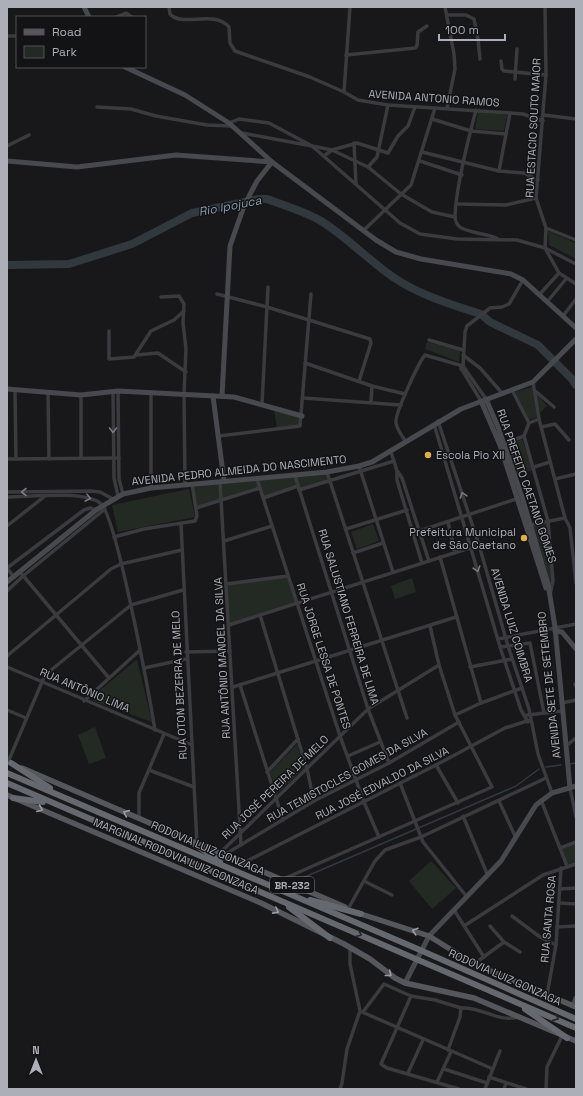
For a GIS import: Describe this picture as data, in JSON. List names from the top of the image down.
{
  "streets": {
    "highway": ["RODOVIA LUIZ GONZAGA", "BR-232"],
    "main road": ["MARGINAL RODOVIA LUIZ GONZAGA"],
    "street": [
      "AVENIDA ANTONIO RAMOS",
      "RUA ESTACIO SOUTO MAIOR",
      "AVENIDA PEDRO ALMEIDA DO NASCIMENTO",
      "RUA PREFEITO CAETANO GOMES",
      "RUA SALUSTIANO FERREIRA DE LIMA",
      "AVENIDA LUIZ COIMBRA",
      "RUA JORGE LESSA DE PONTES",
      "RUA ANTÔNIO MANOEL DA SILVA",
      "RUA OTON BEZERRA DE MELO",
      "AVENIDA SETE DE SETEMBRO",
      "RUA ANTÔNIO LIMA",
      "RUA TEMISTOCLES GOMES DA SILVA",
      "RUA JOSÉ EDVALDO DA SILVA",
      "RUA JOSÉ PEREIRA DE MELO",
      "RUA SANTA ROSA"
    ]
  },
  "crossings": [
    ["AVENIDA ANTONIO RAMOS", "RUA ESTACIO SOUTO MAIOR"],
    ["AVENIDA PEDRO ALMEIDA DO NASCIMENTO", "RUA PREFEITO CAETANO GOMES"],
    ["AVENIDA PEDRO ALMEIDA DO NASCIMENTO", "RUA SALUSTIANO FERREIRA DE LIMA"],
    ["AVENIDA PEDRO ALMEIDA DO NASCIMENTO", "AVENIDA LUIZ COIMBRA"],
    ["AVENIDA PEDRO ALMEIDA DO NASCIMENTO", "RUA JORGE LESSA DE PONTES"],
    ["AVENIDA PEDRO ALMEIDA DO NASCIMENTO", "RUA ANTÔNIO MANOEL DA SILVA"],
    ["RUA PREFEITO CAETANO GOMES", "AVENIDA SETE DE SETEMBRO"],
    ["RUA SALUSTIANO FERREIRA DE LIMA", "RUA TEMISTOCLES GOMES DA SILVA"],
    ["RUA SALUSTIANO FERREIRA DE LIMA", "RUA JOSÉ PEREIRA DE MELO"],
    ["AVENIDA LUIZ COIMBRA", "RUA JOSÉ EDVALDO DA SILVA"],
    ["RUA JORGE LESSA DE PONTES", "RUA TEMISTOCLES GOMES DA SILVA"],
    ["RUA JORGE LESSA DE PONTES", "RUA JOSÉ EDVALDO DA SILVA"],
    ["RUA JORGE LESSA DE PONTES", "RUA JOSÉ PEREIRA DE MELO"],
    ["RUA ANTÔNIO MANOEL DA SILVA", "RUA TEMISTOCLES GOMES DA SILVA"],
    ["RUA ANTÔNIO MANOEL DA SILVA", "RUA JOSÉ PEREIRA DE MELO"],
    ["RUA OTON BEZERRA DE MELO", "RUA ANTÔNIO LIMA"],
    ["RUA OTON BEZERRA DE MELO", "MARGINAL RODOVIA LUIZ GONZAGA"],
    ["RUA TEMISTOCLES GOMES DA SILVA", "RUA JOSÉ PEREIRA DE MELO"],
    ["RUA TEMISTOCLES GOMES DA SILVA", "MARGINAL RODOVIA LUIZ GONZAGA"],
    ["RUA JOSÉ EDVALDO DA SILVA", "MARGINAL RODOVIA LUIZ GONZAGA"],
    ["RUA JOSÉ PEREIRA DE MELO", "MARGINAL RODOVIA LUIZ GONZAGA"],
    ["MARGINAL RODOVIA LUIZ GONZAGA", "RUA SANTA ROSA"]
  ],
  "water": ["Rio Ipojuca"],
  "places": ["Escola Pio XII", "Prefeitura Municipal de São Caetano"],
  "legend": ["Road", "Park"],
  "scale_bar": "100 m",
  "north": "top"
}
